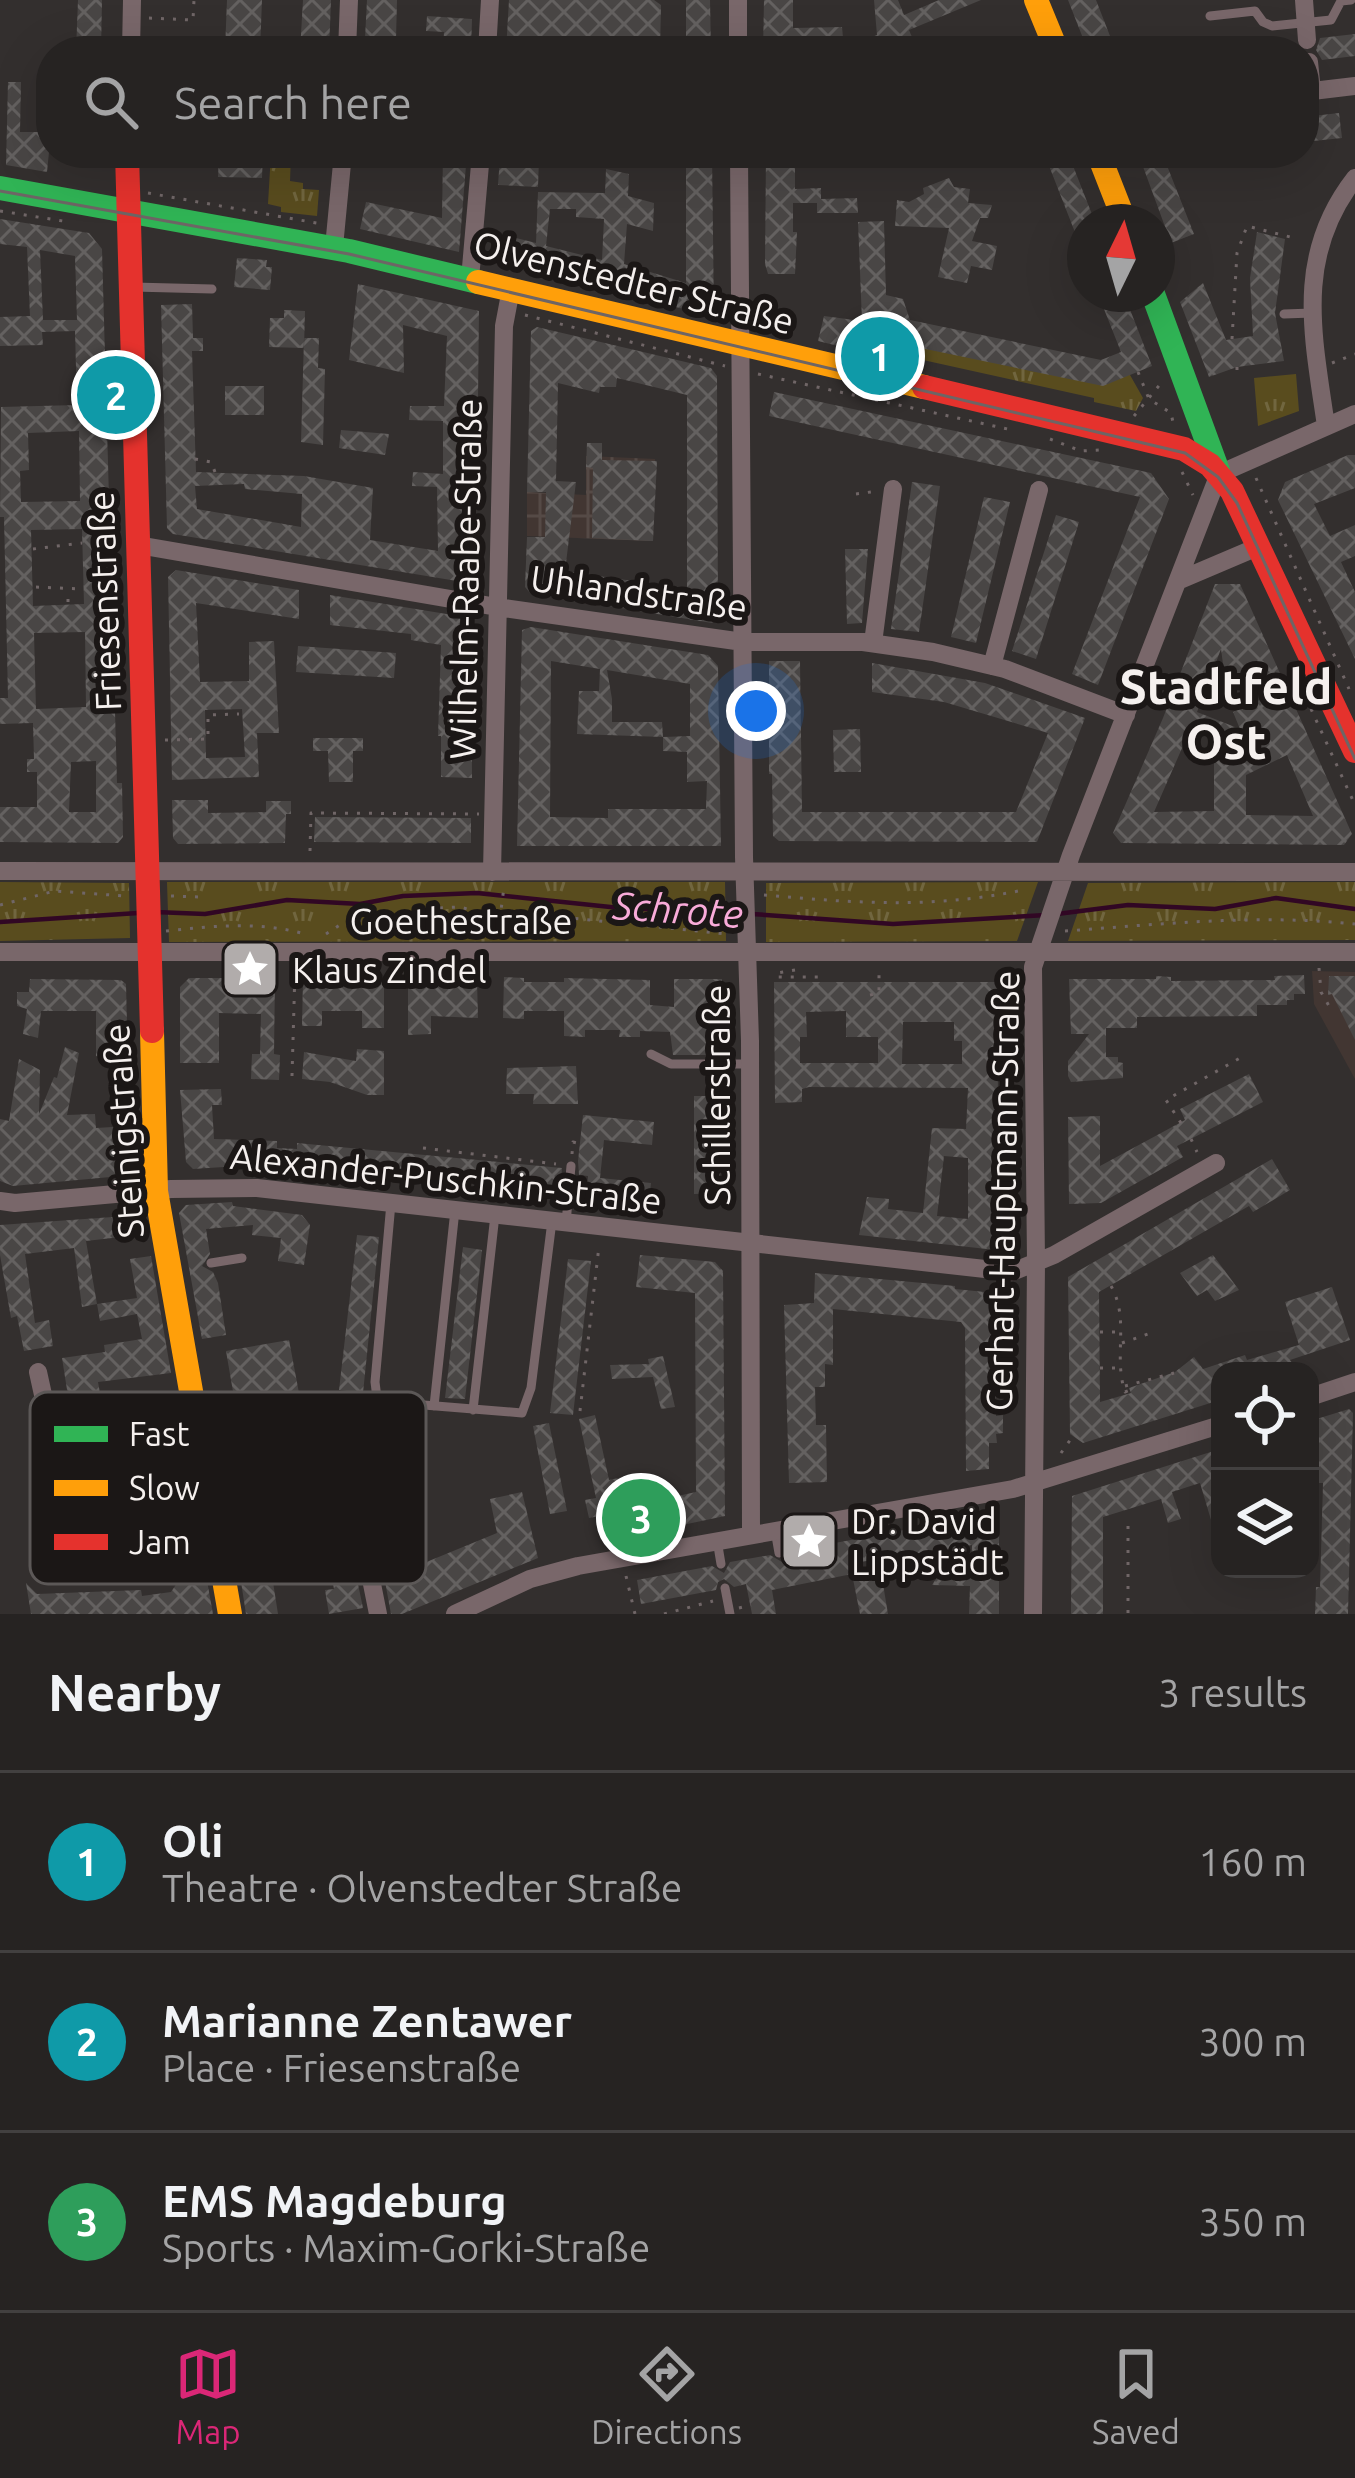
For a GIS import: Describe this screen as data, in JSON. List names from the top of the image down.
{
  "streets": {
    "street": [
      "Olvenstedter Straße",
      "Wilhelm-Raabe-Straße",
      "Uhlandstraße",
      "Friesenstraße",
      "Goethestraße",
      "Schillerstraße",
      "Steinigstraße",
      "Alexander-Puschkin-Straße",
      "Gerhart-Hauptmann-Straße"
    ]
  },
  "crossings": [
    ["Olvenstedter Straße", "Wilhelm-Raabe-Straße"],
    ["Olvenstedter Straße", "Friesenstraße"],
    ["Olvenstedter Straße", "Schillerstraße"],
    ["Olvenstedter Straße", "Gerhart-Hauptmann-Straße"],
    ["Wilhelm-Raabe-Straße", "Uhlandstraße"],
    ["Wilhelm-Raabe-Straße", "Goethestraße"],
    ["Uhlandstraße", "Friesenstraße"],
    ["Uhlandstraße", "Schillerstraße"],
    ["Uhlandstraße", "Gerhart-Hauptmann-Straße"],
    ["Friesenstraße", "Goethestraße"],
    ["Friesenstraße", "Steinigstraße"],
    ["Goethestraße", "Schillerstraße"],
    ["Goethestraße", "Steinigstraße"],
    ["Goethestraße", "Gerhart-Hauptmann-Straße"],
    ["Schillerstraße", "Alexander-Puschkin-Straße"],
    ["Steinigstraße", "Alexander-Puschkin-Straße"],
    ["Alexander-Puschkin-Straße", "Gerhart-Hauptmann-Straße"]
  ],
  "districts": ["Stadtfeld Ost"],
  "water": ["Schrote"],
  "places": {
    "place": ["Klaus Zindel", "Dr. David Lippstädt"]
  },
  "legend": ["Fast", "Slow", "Jam"],
  "north": "top",
  "page": {
    "search": "Search here",
    "pins": ["1", "2", "3"],
    "heading": ["Nearby", "3 results"],
    "list": [
      {
        "mark": "1",
        "name": "Oli",
        "note": "Theatre · Olvenstedter Straße",
        "value": "160 m"
      },
      {
        "mark": "2",
        "name": "Marianne Zentawer",
        "note": "Place · Friesenstraße",
        "value": "300 m"
      },
      {
        "mark": "3",
        "name": "EMS Magdeburg",
        "note": "Sports · Maxim-Gorki-Straße",
        "value": "350 m"
      }
    ],
    "nav": ["Map", "Directions", "Saved"]
  }
}
